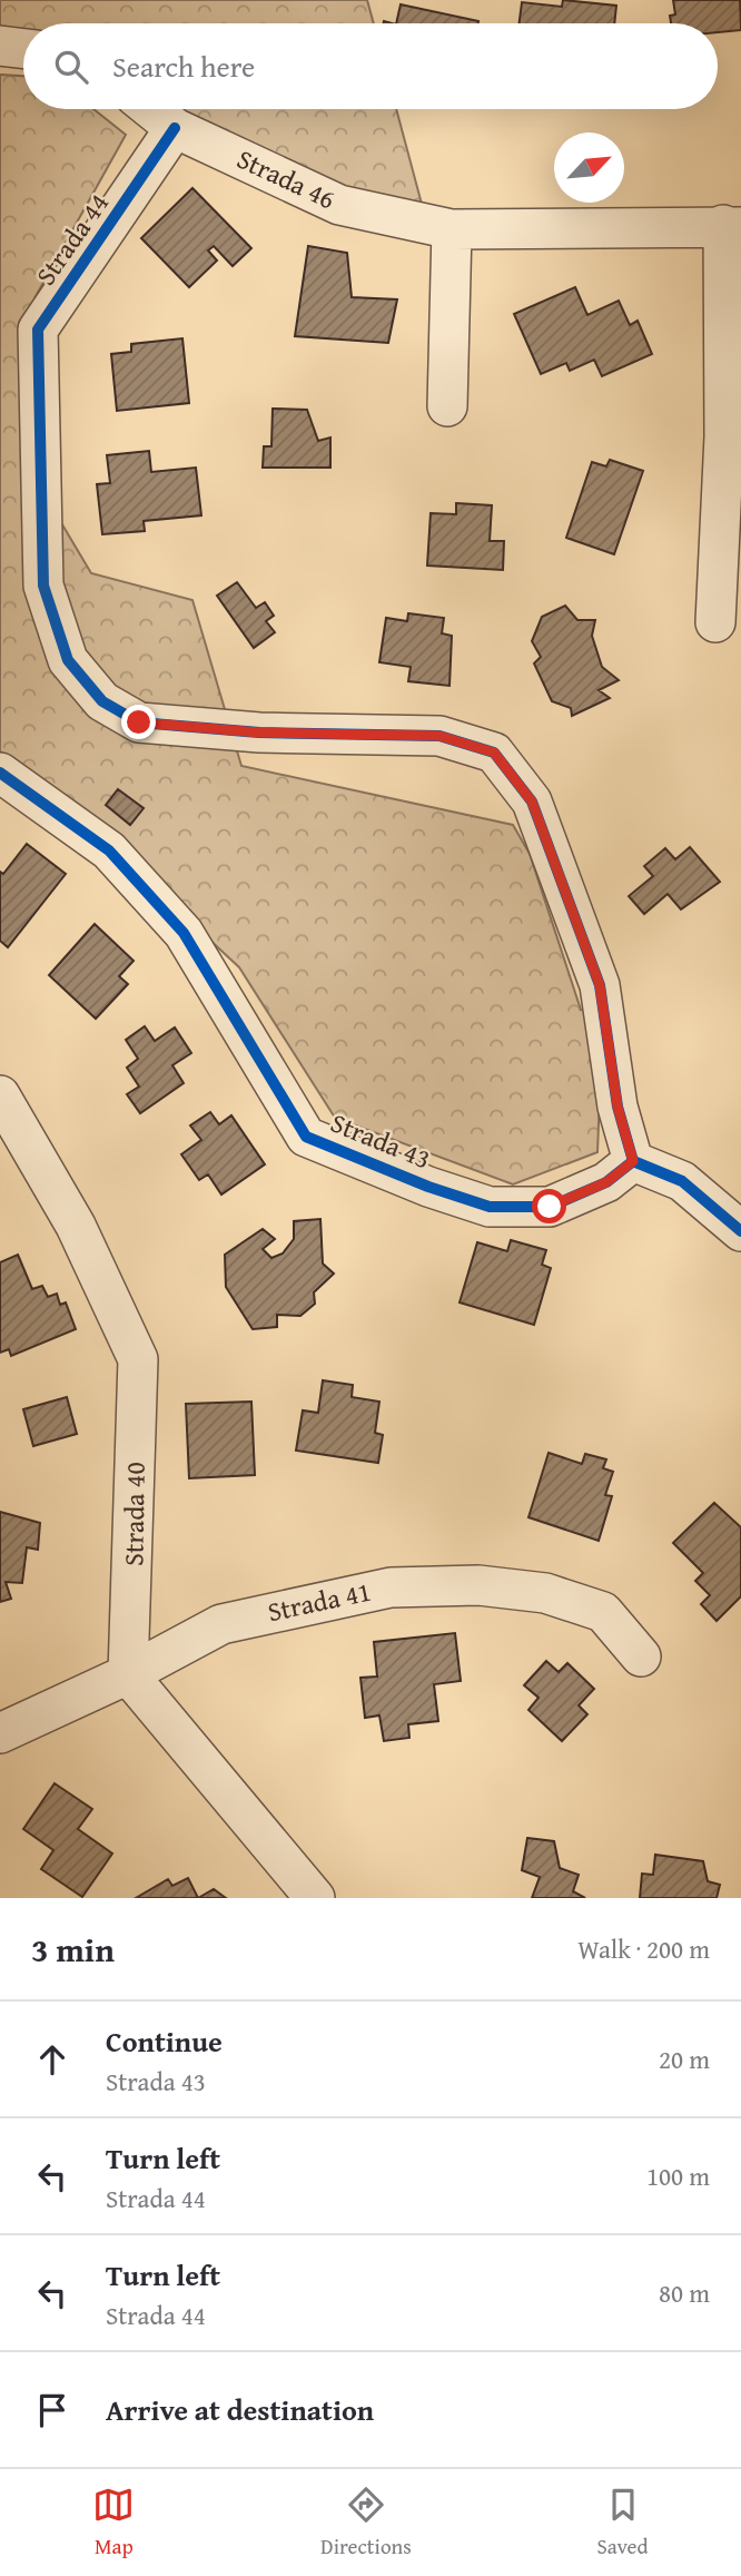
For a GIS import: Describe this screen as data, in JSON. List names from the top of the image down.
{
  "streets": {
    "street": [
      "Strada 46",
      "Strada 44",
      "Strada 43",
      "Strada 40",
      "Strada 41"
    ]
  },
  "crossings": [
    ["Strada 46", "Strada 44"],
    ["Strada 44", "Strada 43"],
    ["Strada 40", "Strada 41"]
  ],
  "north": "top right",
  "page": {
    "search": "Search here",
    "heading": ["3 min", "Walk · 200 m"],
    "list": [
      ["Continue", "Strada 43", "20 m"],
      ["Turn left", "Strada 44", "100 m"],
      ["Turn left", "Strada 44", "80 m"],
      "Arrive at destination"
    ],
    "nav": ["Map", "Directions", "Saved"]
  }
}
